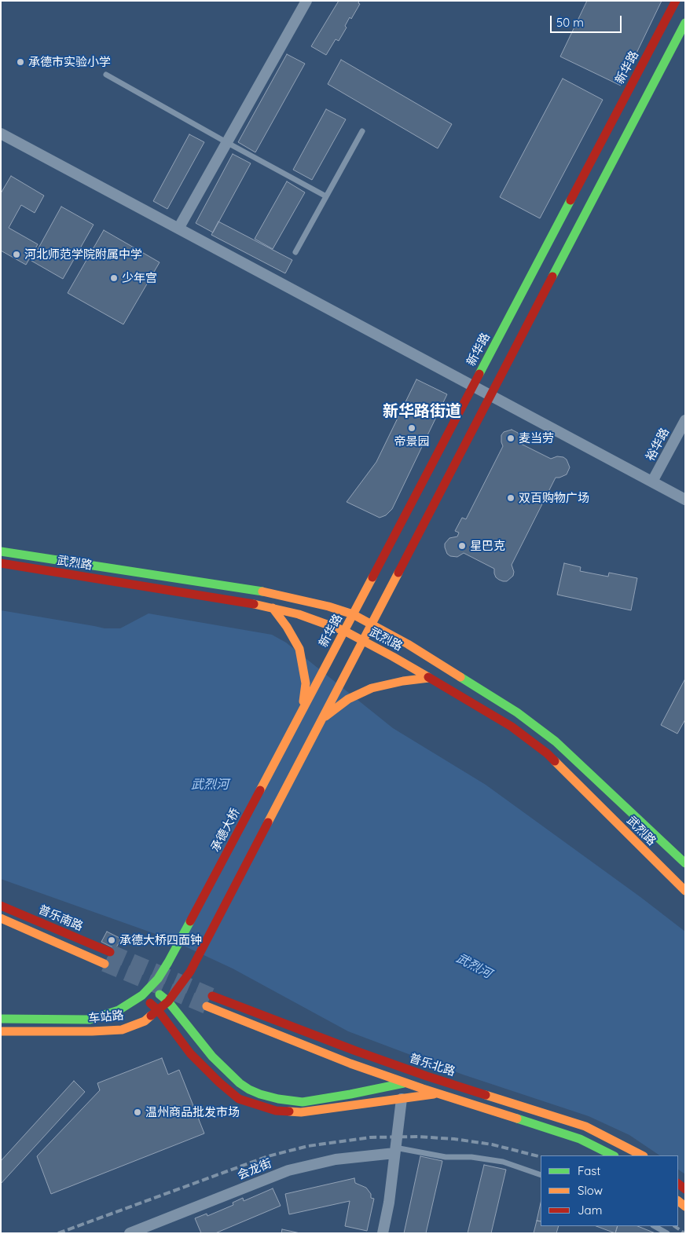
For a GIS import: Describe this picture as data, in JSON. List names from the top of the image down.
{
  "streets": {
    "main road": [
      "新华路",
      "武烈路",
      "承德大桥",
      "普乐南路",
      "车站路",
      "普乐北路"
    ],
    "street": ["裕华路", "会龙街"]
  },
  "crossings": [
    ["新华路", "武烈路"],
    ["新华路", "承德大桥"],
    ["承德大桥", "车站路"]
  ],
  "districts": ["新华路街道"],
  "water": ["武烈河"],
  "places": [
    "承德市实验小学",
    "河北师范学院附属中学",
    "少年宫",
    "帝景园",
    "麦当劳",
    "双百购物广场",
    "星巴克",
    "承德大桥四面钟",
    "温州商品批发市场"
  ],
  "legend": ["Fast", "Slow", "Jam"],
  "scale_bar": "50 m"
}
